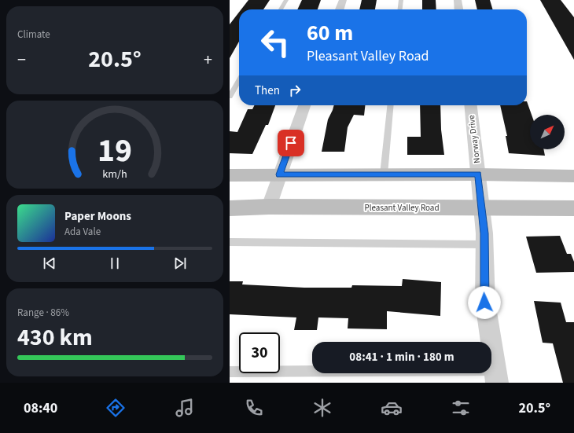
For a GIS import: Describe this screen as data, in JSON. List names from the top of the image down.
{
  "streets": {
    "main road": ["Pleasant Valley Road"],
    "street": ["Norway Drive"]
  },
  "crossings": [
    ["Norway Drive", "Pleasant Valley Road"]
  ],
  "north": "top right",
  "page": {
    "tile": [
      "Climate",
      ["Range · 86%", "430 km"]
    ],
    "turn": ["60 m", "Pleasant Valley Road"],
    "heat": ["−", "20.5°", "+"],
    "then": "Then",
    "song": ["Paper Moons", "Ada Vale"],
    "limit": "30",
    "trip": "08:41 · 1 min · 180 m",
    "tabs": ["08:40", "20.5°"],
    "gauge": ["19", "km/h"]
  }
}
